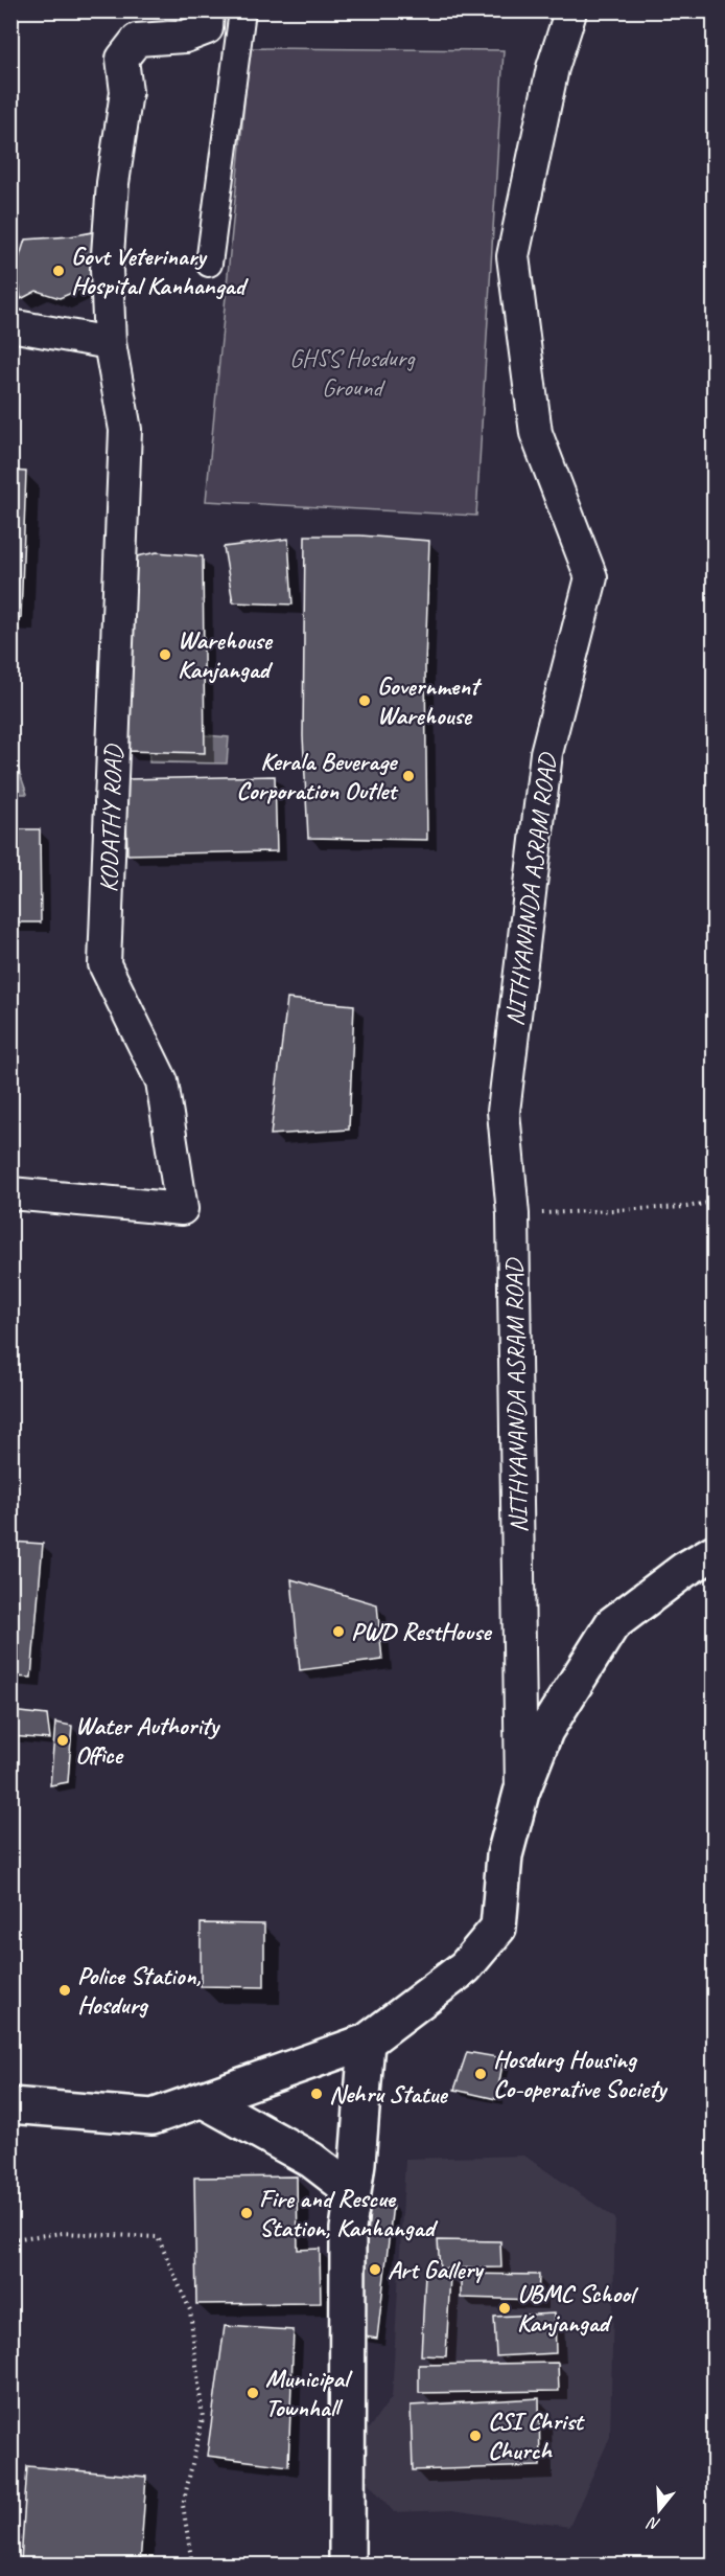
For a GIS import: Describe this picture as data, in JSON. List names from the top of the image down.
{
  "streets": {
    "street": ["KODATHY ROAD", "NITHYANANDA ASRAM ROAD"]
  },
  "parks": ["GHSS Hosdurg Ground"],
  "places": [
    "Govt Veterinary Hospital Kanhangad",
    "Warehouse Kanjangad",
    "Government Warehouse",
    "Kerala Beverage Corporation Outlet",
    "PWD RestHouse",
    "Water Authority Office",
    "Police Station, Hosdurg",
    "Hosdurg Housing Co-operative Society",
    "Nehru Statue",
    "Fire and Rescue Station, Kanhangad",
    "Art Gallery",
    "UBMC School Kanjangad",
    "Municipal Townhall",
    "CSI Christ Church"
  ],
  "north": "bottom"
}
